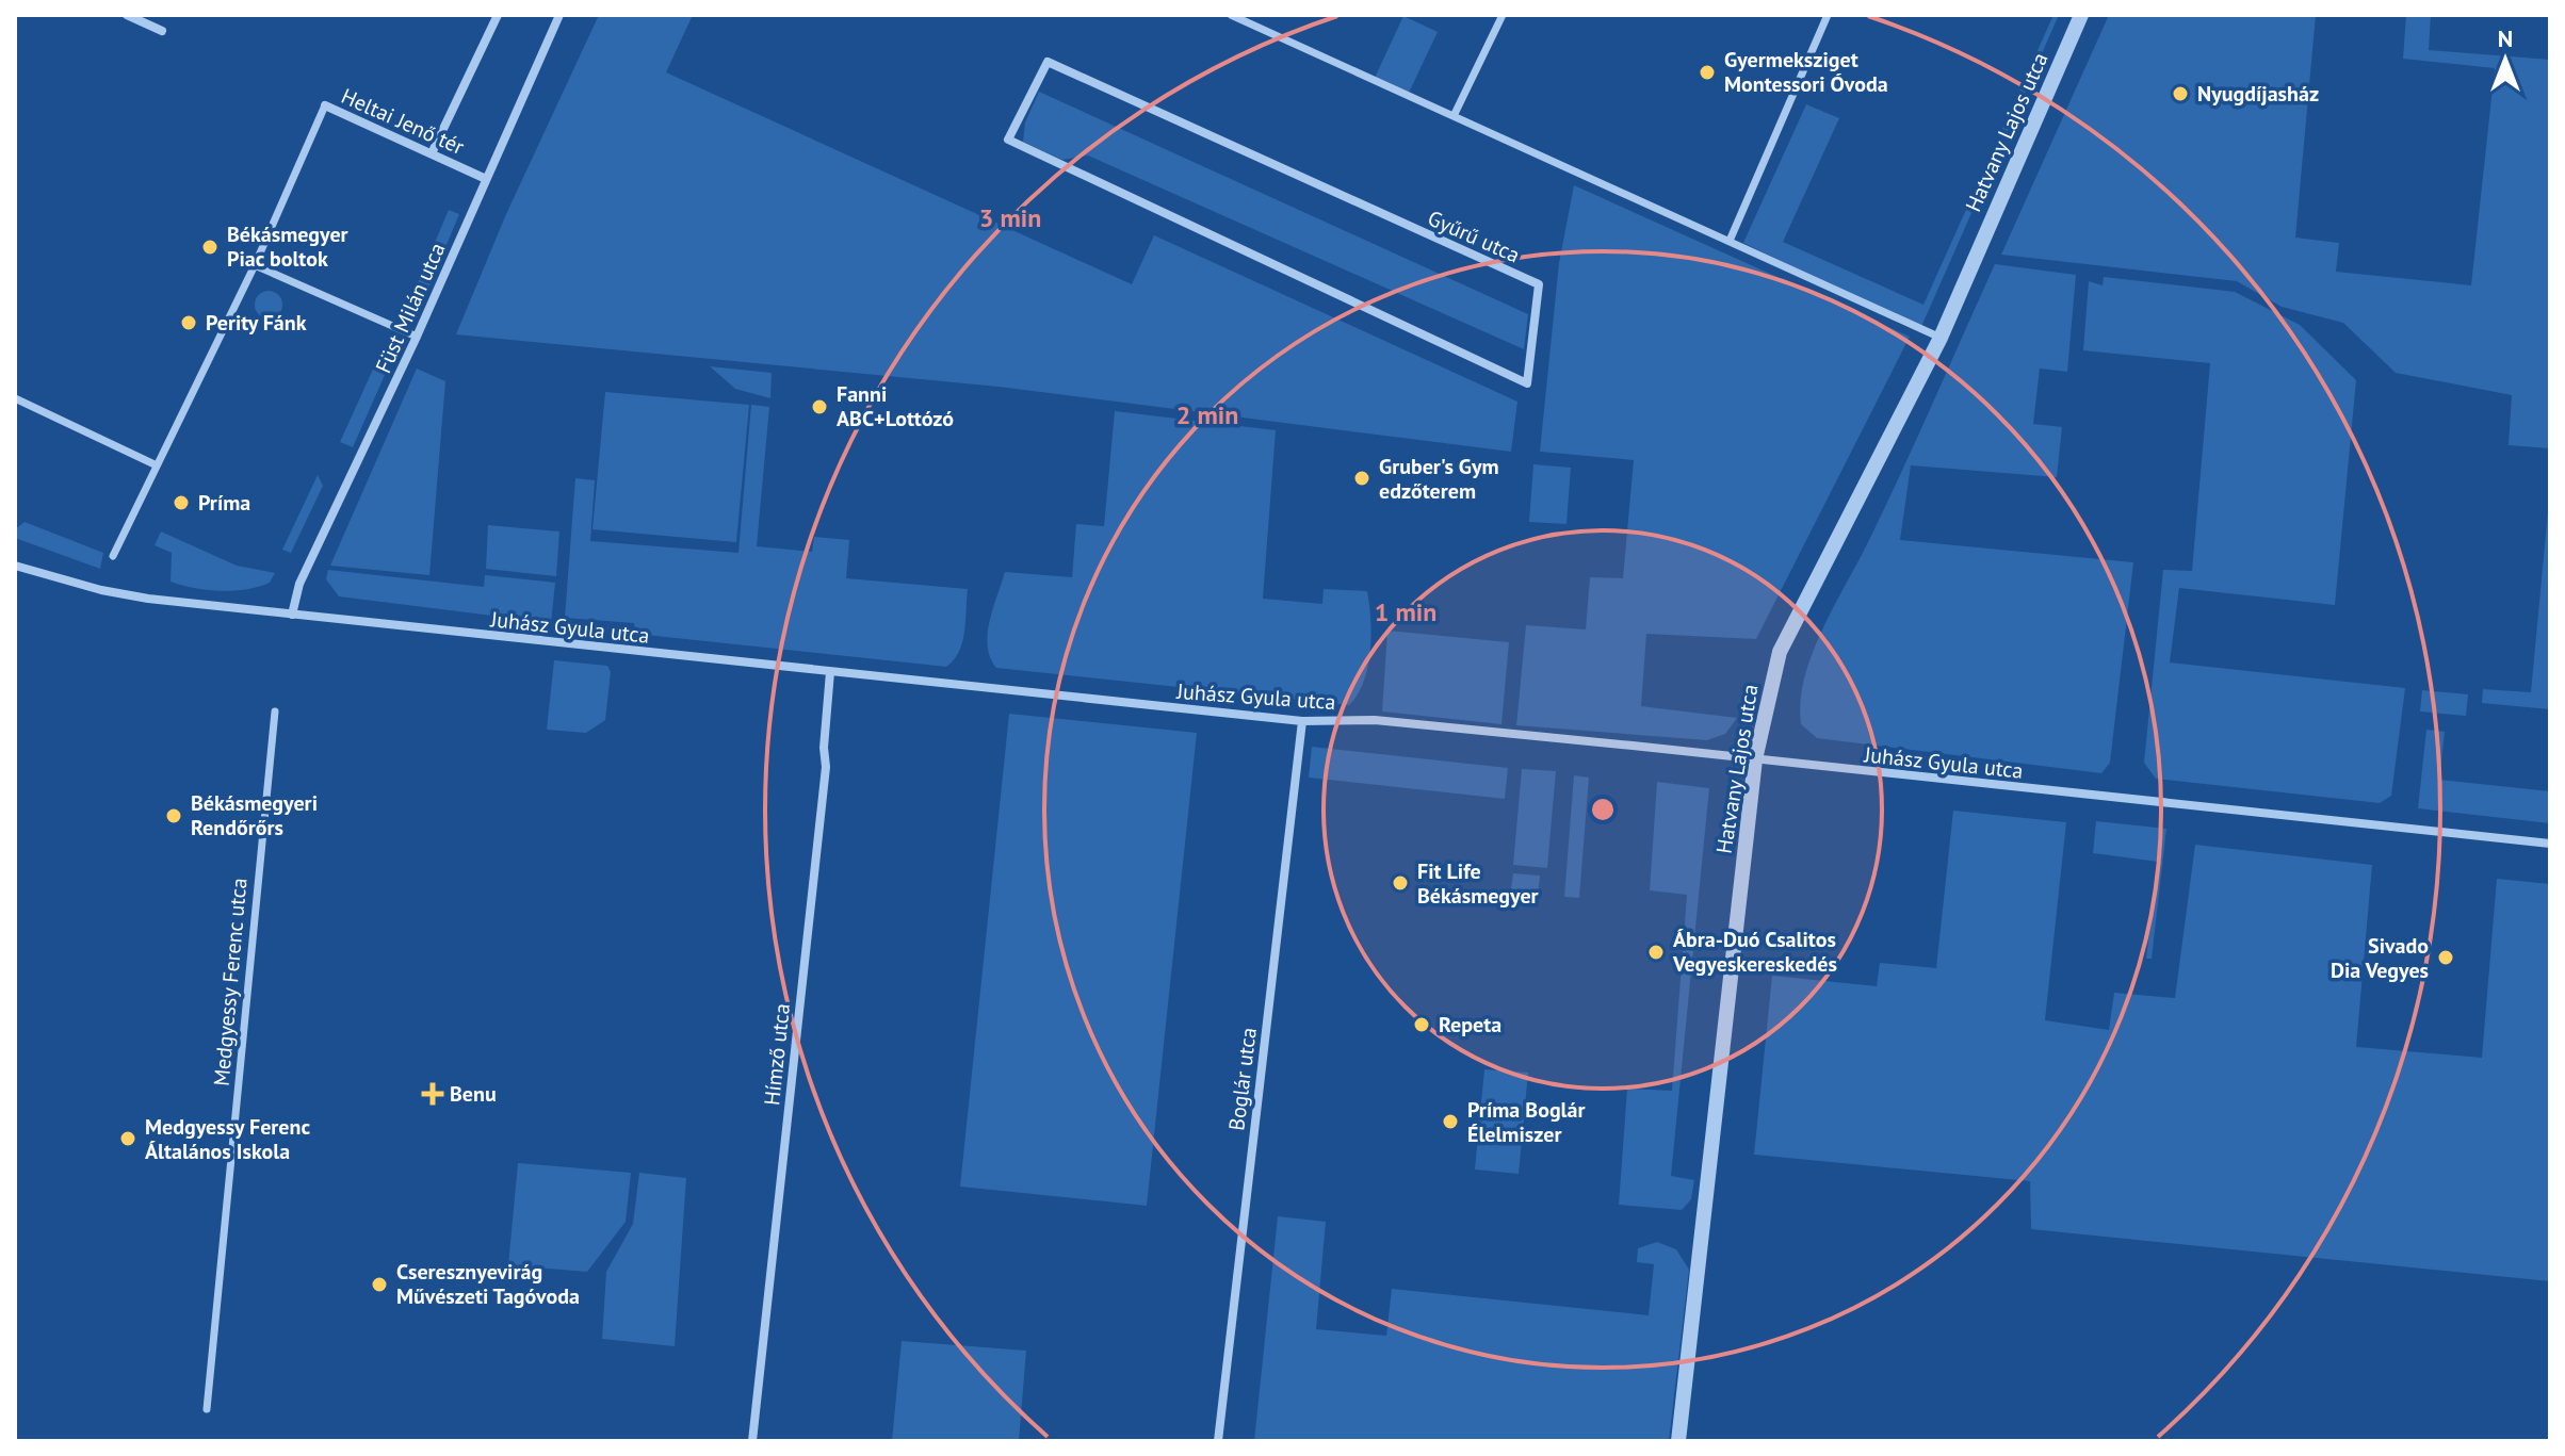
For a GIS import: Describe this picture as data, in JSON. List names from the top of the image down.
{
  "streets": {
    "street": [
      "Heltai Jenő tér",
      "Hatvany Lajos utca",
      "Gyűrű utca",
      "Füst Milán utca",
      "Juhász Gyula utca",
      "Medgyessy Ferenc utca",
      "Hímző utca",
      "Boglár utca"
    ]
  },
  "crossings": [
    ["Heltai Jenő tér", "Füst Milán utca"],
    ["Hatvany Lajos utca", "Juhász Gyula utca"],
    ["Füst Milán utca", "Juhász Gyula utca"],
    ["Juhász Gyula utca", "Hímző utca"],
    ["Juhász Gyula utca", "Boglár utca"]
  ],
  "places": {
    "other": [
      "Gyermeksziget Montessori Óvoda",
      "Nyugdíjasház",
      "Békásmegyer Piac boltok",
      "Perity Fánk",
      "Fanni ABC+Lottózó",
      "Gruber's Gym edzőterem",
      "Príma",
      "Békásmegyeri Rendőrőrs",
      "Fit Life Békásmegyer",
      "Ábra-Duó Csalitos Vegyeskereskedés",
      "Sivado Dia Vegyes",
      "Repeta",
      "Príma Boglár Élelmiszer",
      "Medgyessy Ferenc Általános Iskola",
      "Cseresznyevirág Művészeti Tagóvoda"
    ],
    "health": ["Benu"]
  },
  "north": "top",
  "rings": ["3 min", "2 min", "1 min"]
}
